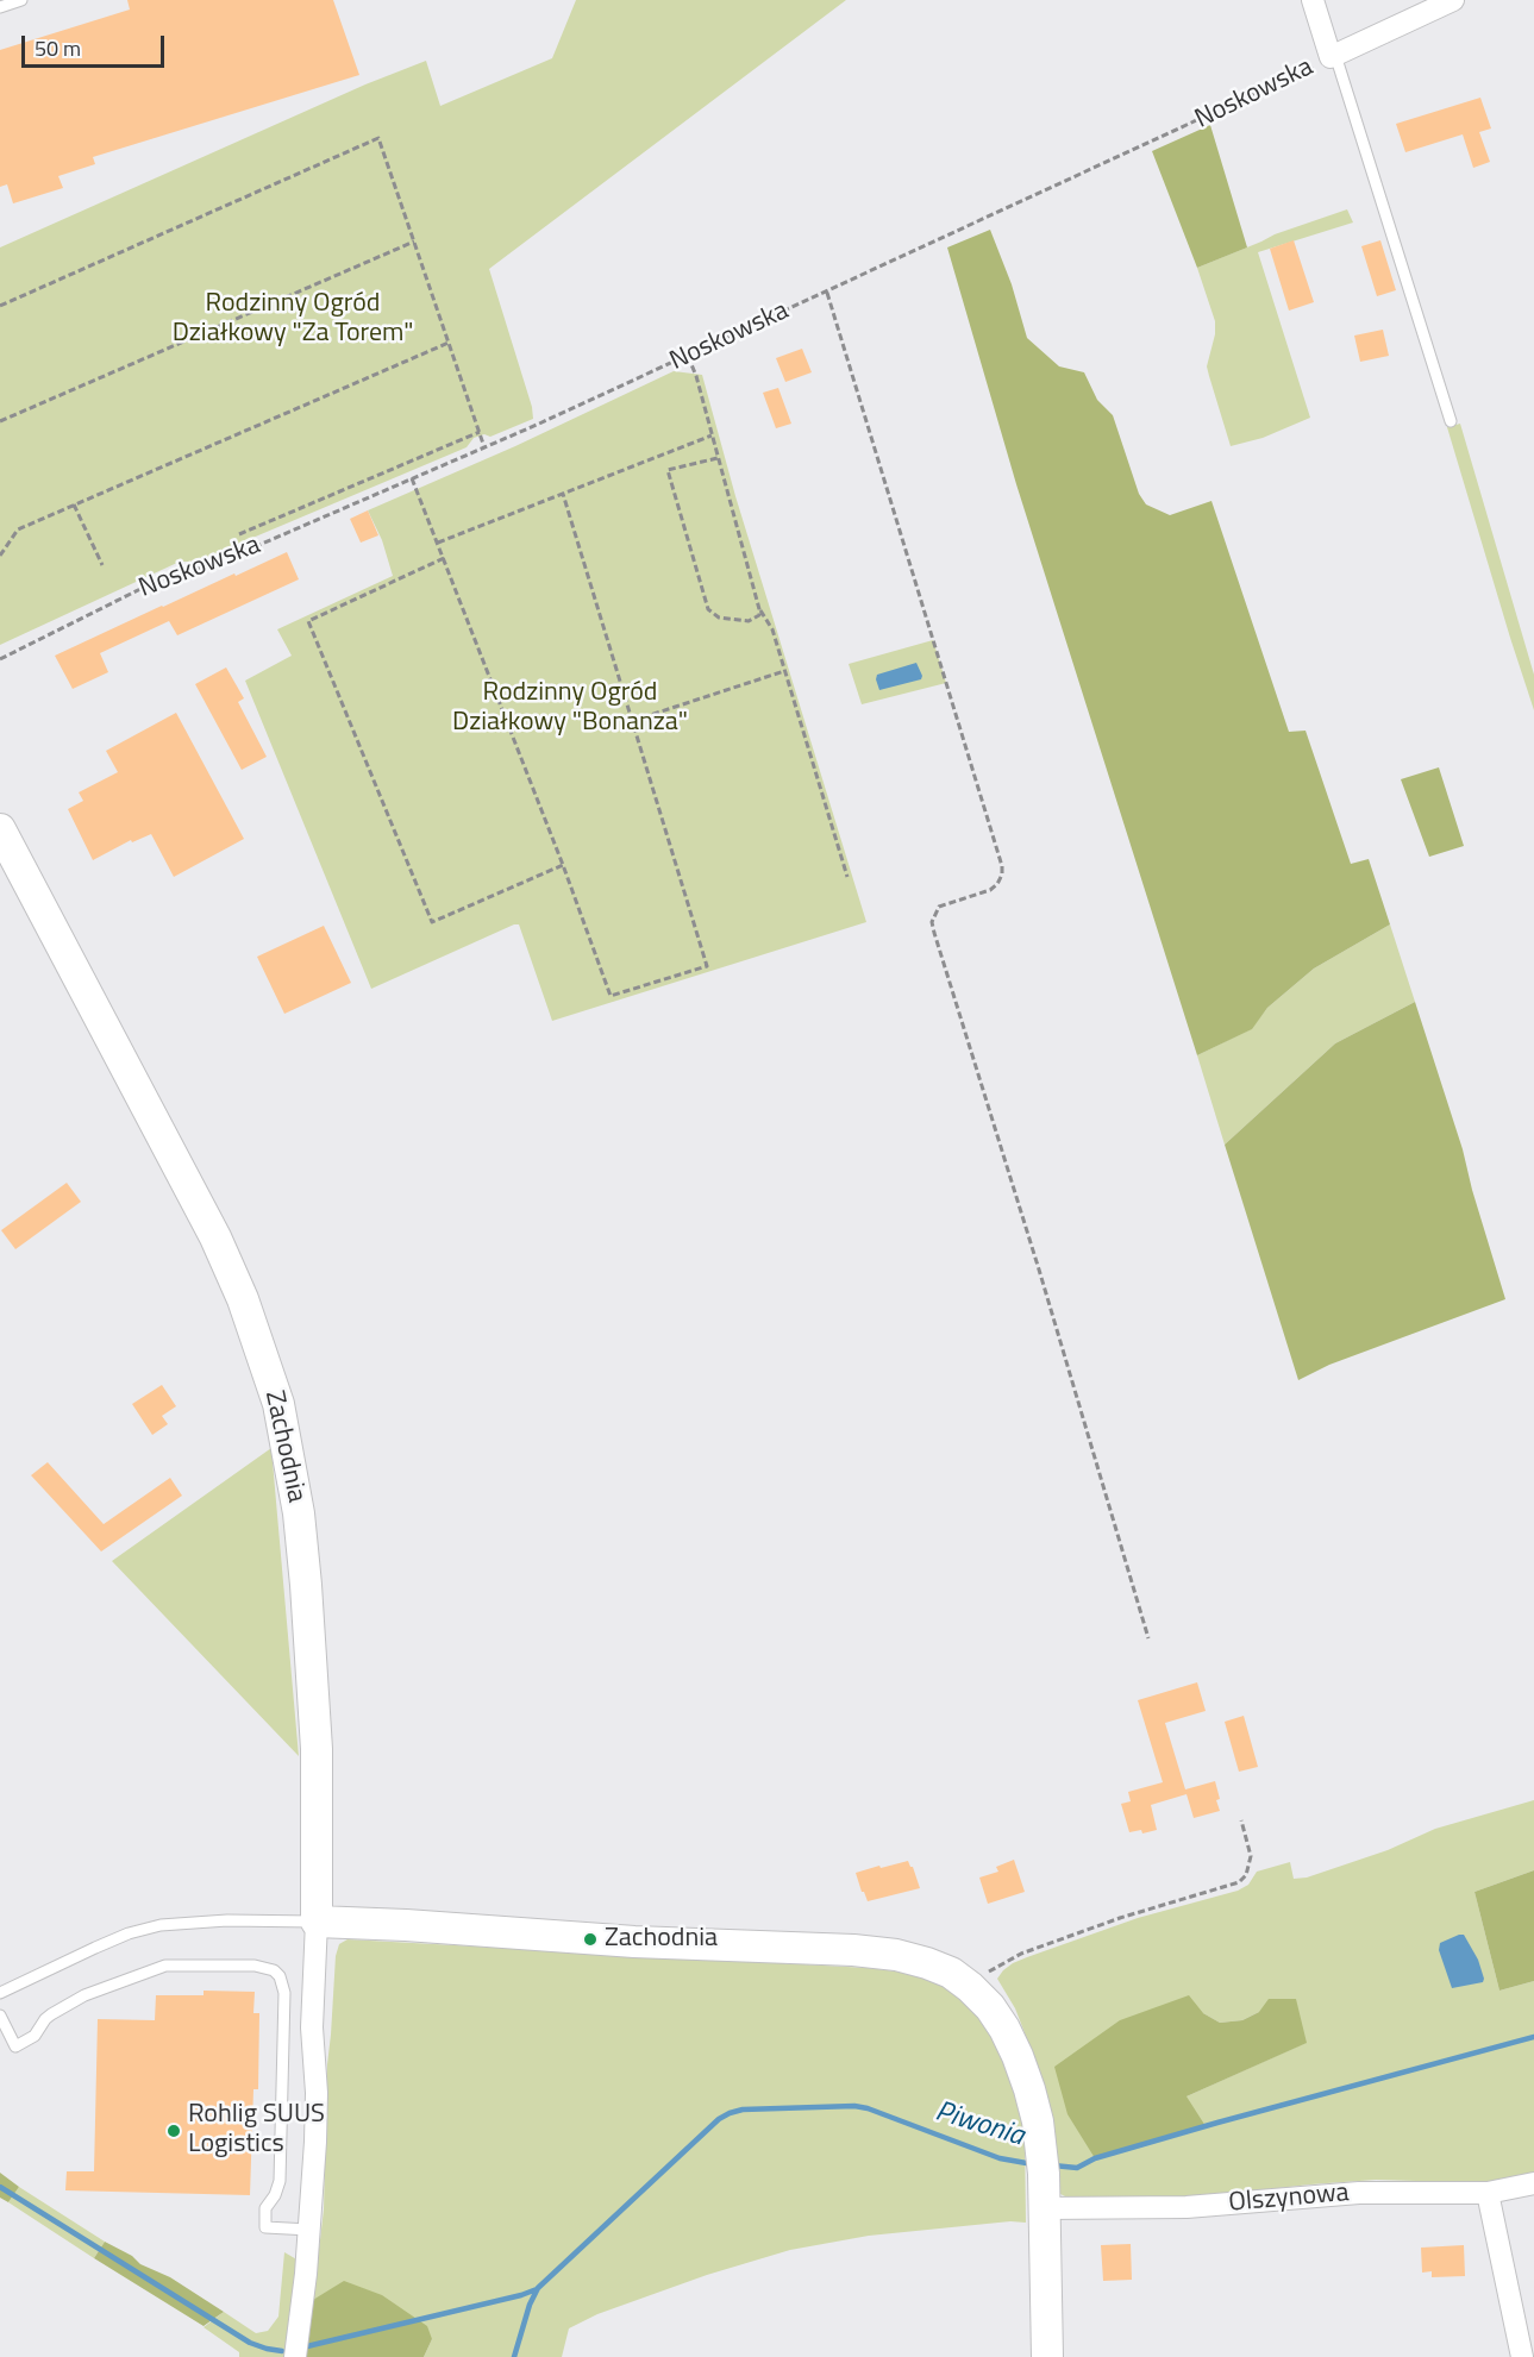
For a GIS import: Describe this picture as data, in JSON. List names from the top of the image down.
{
  "streets": {
    "street": ["Noskowska", "Zachodnia", "Olszynowa"]
  },
  "water": ["Piwonia"],
  "parks": ["Rodzinny Ogród Działkowy \"Za Torem\"", "Rodzinny Ogród Działkowy \"Bonanza\""],
  "places": ["Zachodnia", "Rohlig SUUS Logistics"],
  "scale_bar": "50 m"
}
